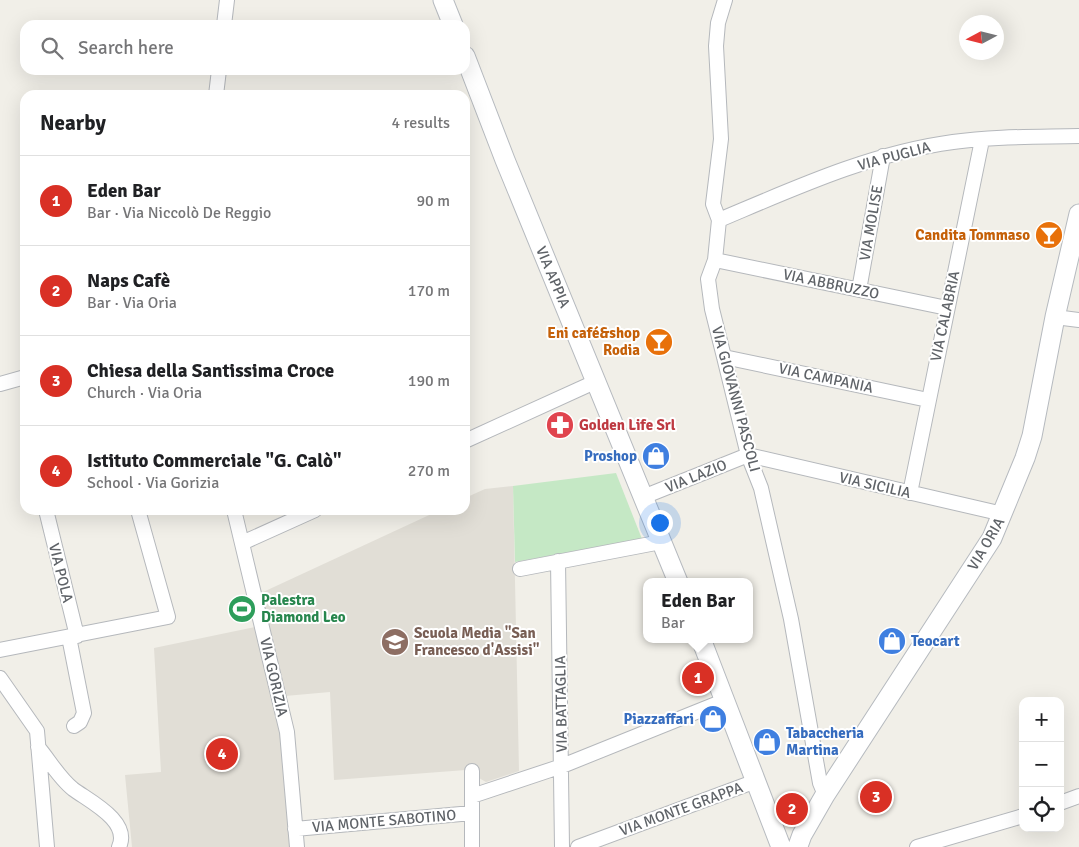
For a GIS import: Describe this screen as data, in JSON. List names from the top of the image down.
{
  "streets": {
    "main road": ["VIA APPIA", "VIA ORIA"],
    "street": [
      "VIA PUGLIA",
      "VIA MOLISE",
      "VIA ABBRUZZO",
      "VIA CALABRIA",
      "VIA CAMPANIA",
      "VIA GIOVANNI PASCOLI",
      "VIA LAZIO",
      "VIA SICILIA",
      "VIA POLA",
      "VIA GORIZIA",
      "VIA BATTAGLIA",
      "VIA MONTE GRAPPA",
      "VIA MONTE SABOTINO"
    ]
  },
  "crossings": [
    ["VIA PUGLIA", "VIA MOLISE"],
    ["VIA PUGLIA", "VIA CALABRIA"],
    ["VIA PUGLIA", "VIA GIOVANNI PASCOLI"],
    ["VIA MOLISE", "VIA ABBRUZZO"],
    ["VIA APPIA", "VIA LAZIO"],
    ["VIA ABBRUZZO", "VIA CALABRIA"],
    ["VIA ABBRUZZO", "VIA GIOVANNI PASCOLI"],
    ["VIA CALABRIA", "VIA CAMPANIA"],
    ["VIA CALABRIA", "VIA SICILIA"],
    ["VIA CAMPANIA", "VIA GIOVANNI PASCOLI"],
    ["VIA GIOVANNI PASCOLI", "VIA LAZIO"],
    ["VIA GIOVANNI PASCOLI", "VIA SICILIA"],
    ["VIA GIOVANNI PASCOLI", "VIA ORIA"],
    ["VIA LAZIO", "VIA SICILIA"],
    ["VIA SICILIA", "VIA ORIA"],
    ["VIA GORIZIA", "VIA MONTE SABOTINO"]
  ],
  "places": {
    "bar": ["Candita Tommaso", "Eni café&shop Rodia"],
    "pharmacy": ["Golden Life Srl"],
    "shop": [
      "Proshop",
      "Teocart",
      "Piazzaffari",
      "Tabaccheria Martina"
    ],
    "sports": ["Palestra Diamond Leo"],
    "school or university": ["Scuola Media \"San Francesco d'Assisi\""]
  },
  "north": "left",
  "page": {
    "search": "Search here",
    "heading": ["Nearby", "4 results"],
    "list": [
      {
        "mark": "1",
        "name": "Eden Bar",
        "note": "Bar · Via Niccolò De Reggio",
        "value": "90 m"
      },
      {
        "mark": "2",
        "name": "Naps Cafè",
        "note": "Bar · Via Oria",
        "value": "170 m"
      },
      {
        "mark": "3",
        "name": "Chiesa della Santissima Croce",
        "note": "Church · Via Oria",
        "value": "190 m"
      },
      {
        "mark": "4",
        "name": "Istituto Commerciale \"G. Calò\"",
        "note": "School · Via Gorizia",
        "value": "270 m"
      }
    ],
    "popup": ["Eden Bar", "Bar"],
    "pins": [
      "1",
      "4",
      "3",
      "2"
    ],
    "map_buttons": ["+", "−"]
  }
}
